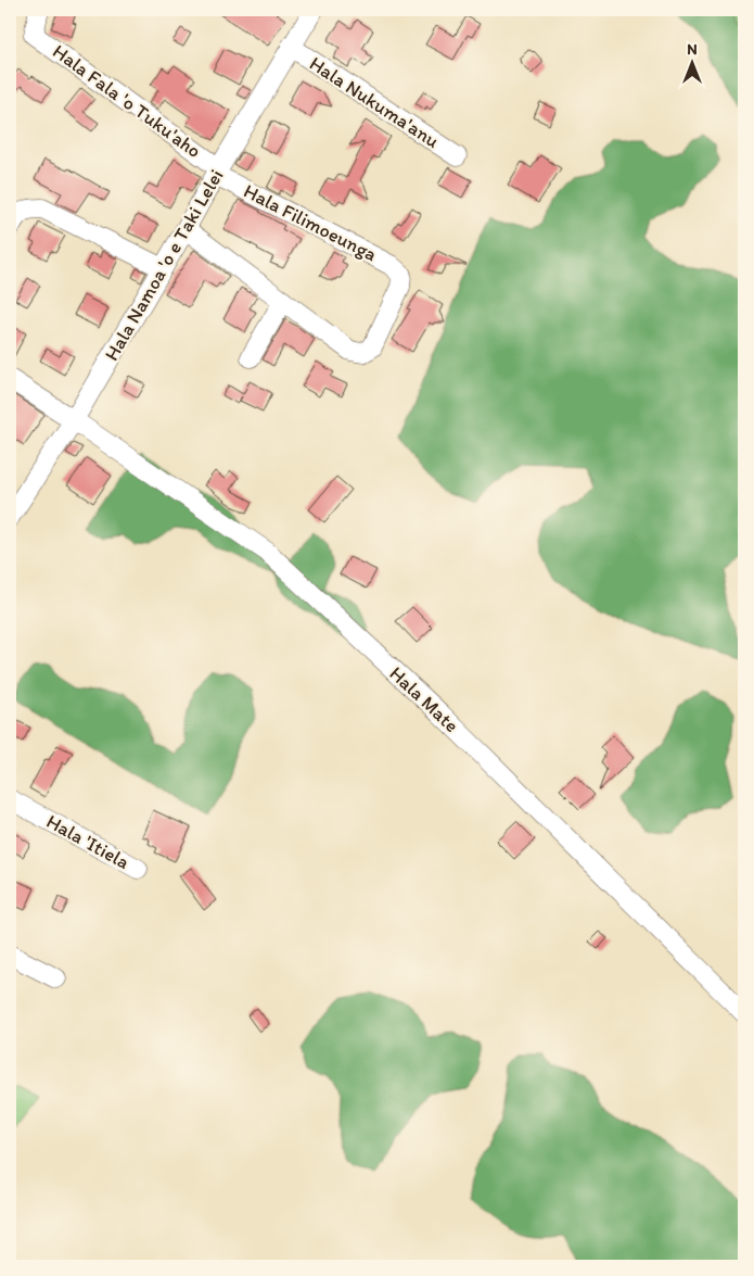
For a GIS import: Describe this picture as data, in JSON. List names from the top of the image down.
{
  "streets": {
    "street": [
      "Hala Fala 'o Tuku'aho",
      "Hala Nukuma'anu",
      "Hala Filimoeunga",
      "Hala Namoa 'o e Taki Lelei",
      "Hala Mate",
      "Hala 'Itiela"
    ]
  },
  "crossings": [
    ["Hala Fala 'o Tuku'aho", "Hala Filimoeunga"],
    ["Hala Fala 'o Tuku'aho", "Hala Namoa 'o e Taki Lelei"],
    ["Hala Nukuma'anu", "Hala Namoa 'o e Taki Lelei"],
    ["Hala Filimoeunga", "Hala Namoa 'o e Taki Lelei"],
    ["Hala Namoa 'o e Taki Lelei", "Hala Mate"]
  ],
  "north": "top"
}
